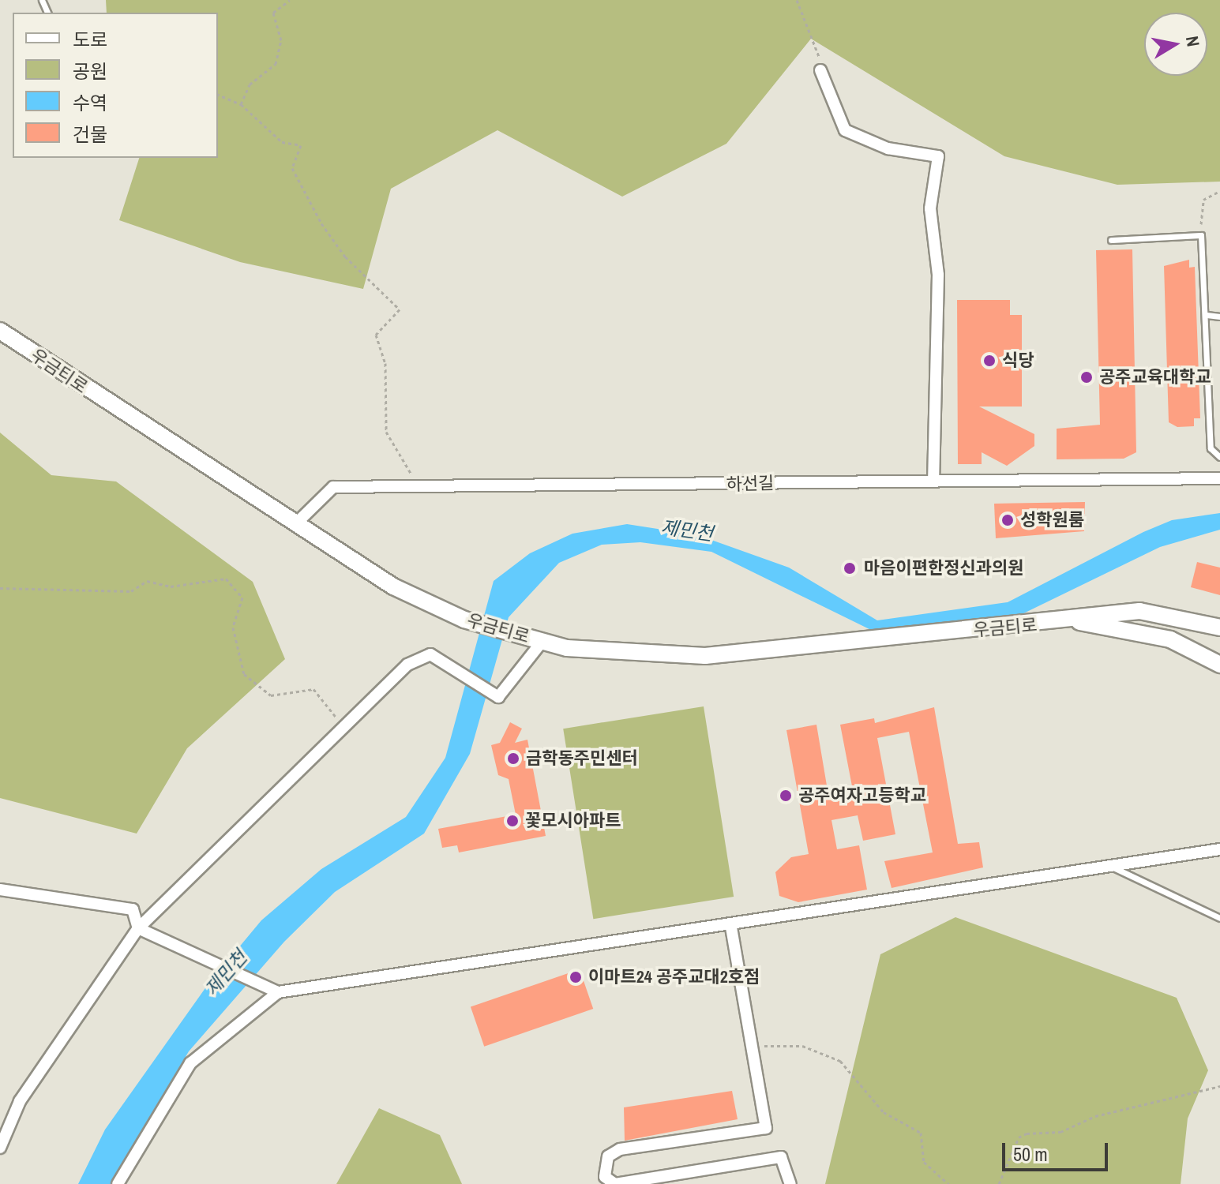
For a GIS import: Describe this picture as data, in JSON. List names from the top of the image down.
{
  "streets": {
    "main road": ["우금티로"],
    "street": ["하선길"]
  },
  "crossings": [
    ["우금티로", "하선길"]
  ],
  "water": ["제민천"],
  "places": [
    "식당",
    "공주교육대학교",
    "성학원룸",
    "마음이편한정신과의원",
    "금학동주민센터",
    "공주여자고등학교",
    "꽃모시아파트",
    "이마트24 공주교대2호점"
  ],
  "legend": [
    "도로",
    "공원",
    "수역",
    "건물"
  ],
  "scale_bar": "50 m",
  "north": "right"
}
